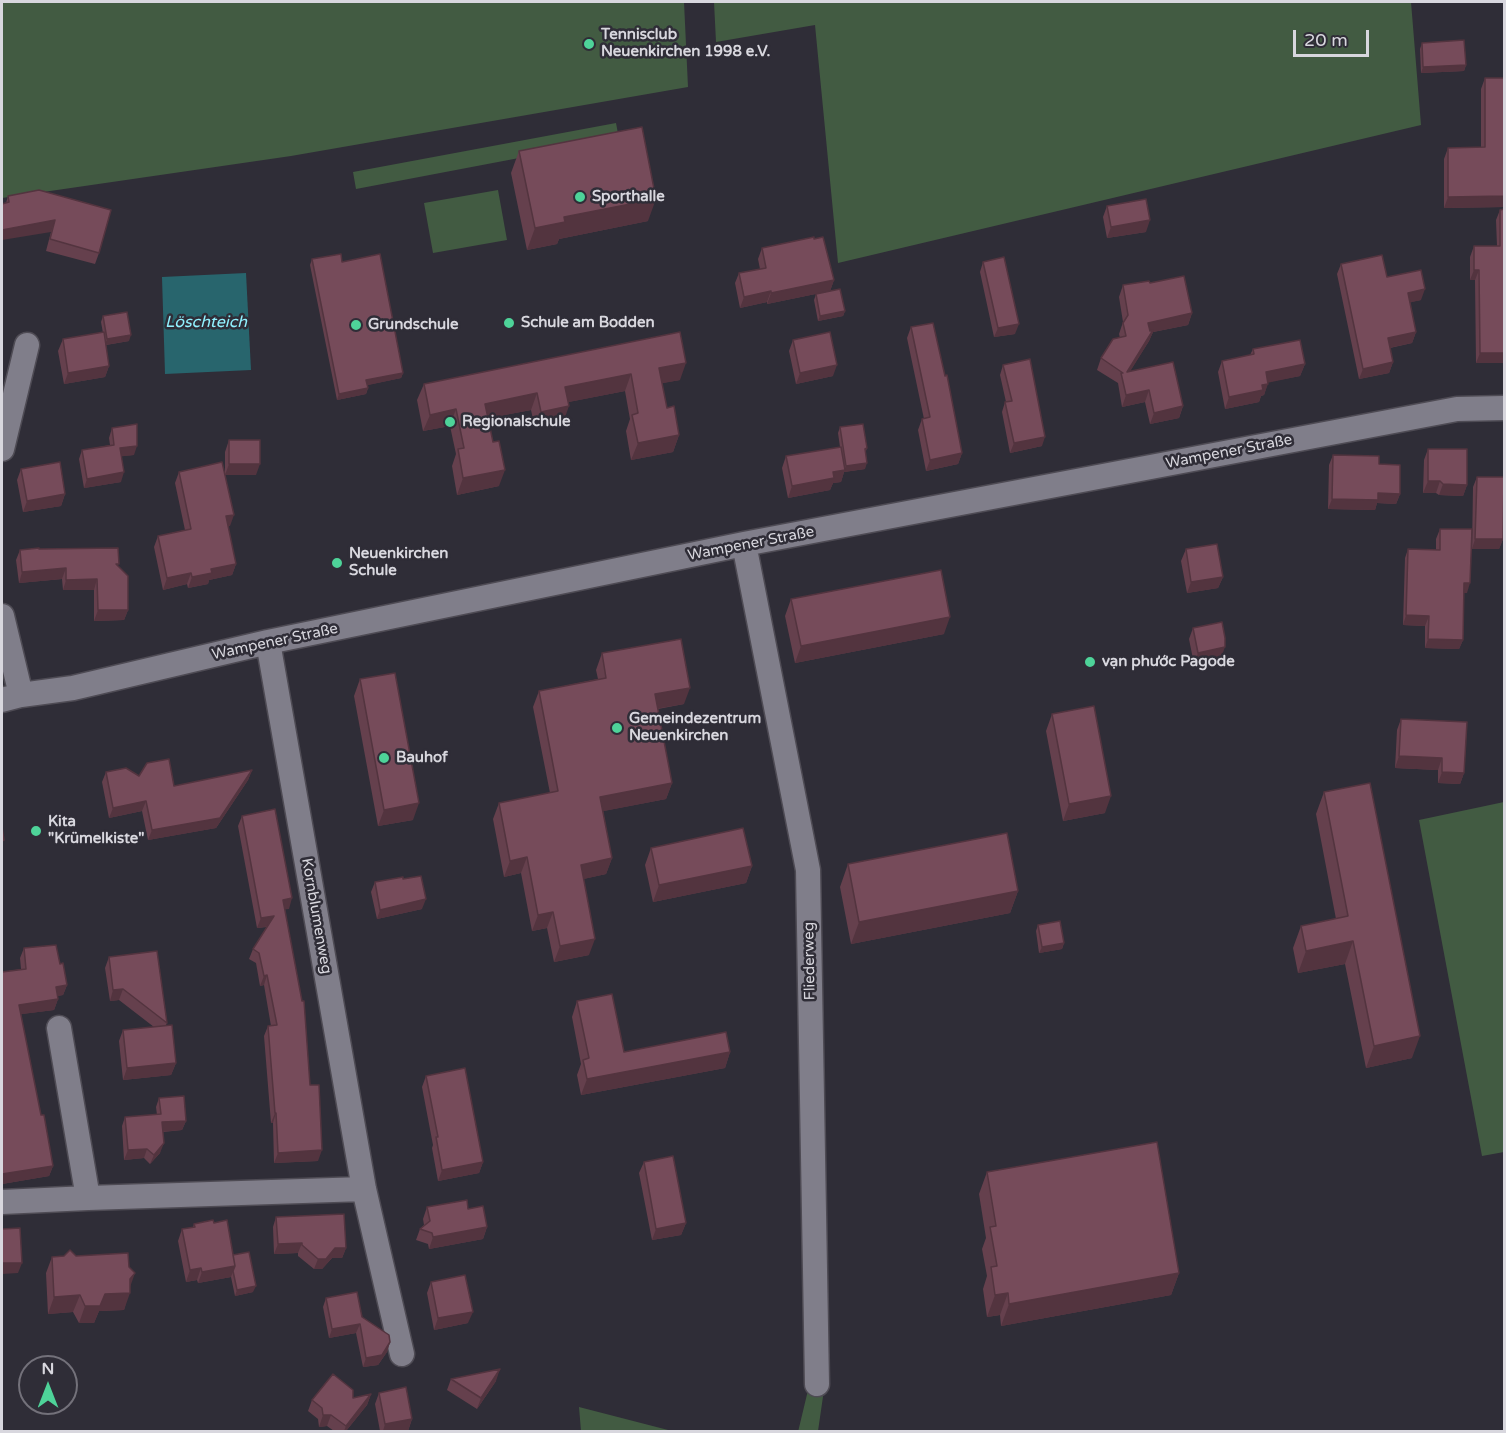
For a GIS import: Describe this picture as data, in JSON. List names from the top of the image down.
{
  "streets": {
    "street": ["Wampener Straße", "Kornblumenweg", "Fliederweg"]
  },
  "crossings": [
    ["Wampener Straße", "Kornblumenweg"],
    ["Wampener Straße", "Fliederweg"]
  ],
  "water": ["Löschteich"],
  "places": [
    "Tennisclub Neuenkirchen 1998 e.V.",
    "Sporthalle",
    "Schule am Bodden",
    "Grundschule",
    "Regionalschule",
    "Neuenkirchen Schule",
    "vạn phước Pagode",
    "Gemeindezentrum Neuenkirchen",
    "Bauhof",
    "Kita \"Krümelkiste\""
  ],
  "scale_bar": "20 m",
  "north": "top"
}
